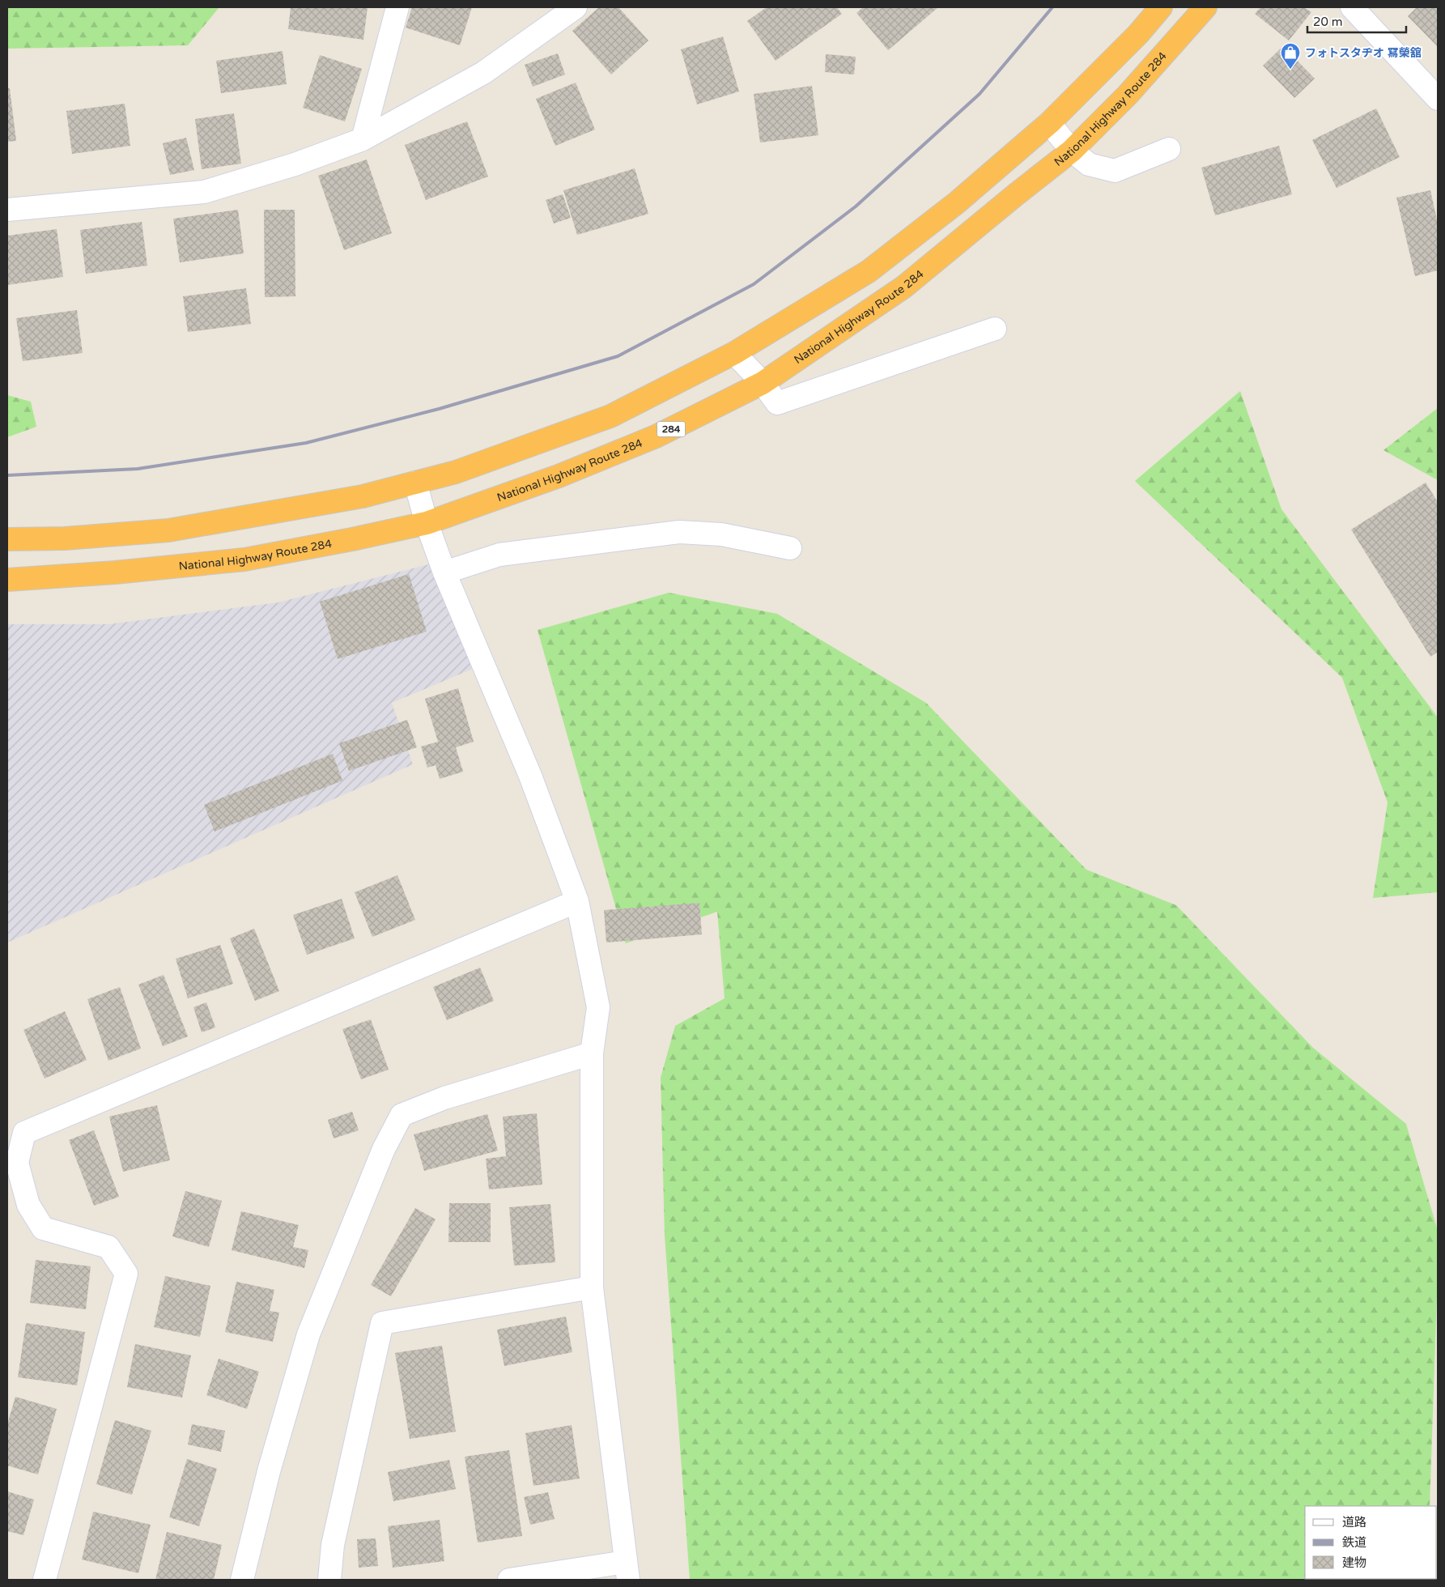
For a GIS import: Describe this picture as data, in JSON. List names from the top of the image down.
{
  "streets": {
    "highway": ["National Highway Route 284", "284"]
  },
  "places": {
    "shop": ["フォトスタヂオ 冩榮舘"]
  },
  "legend": ["道路", "鉄道", "建物"],
  "scale_bar": "20 m"
}
